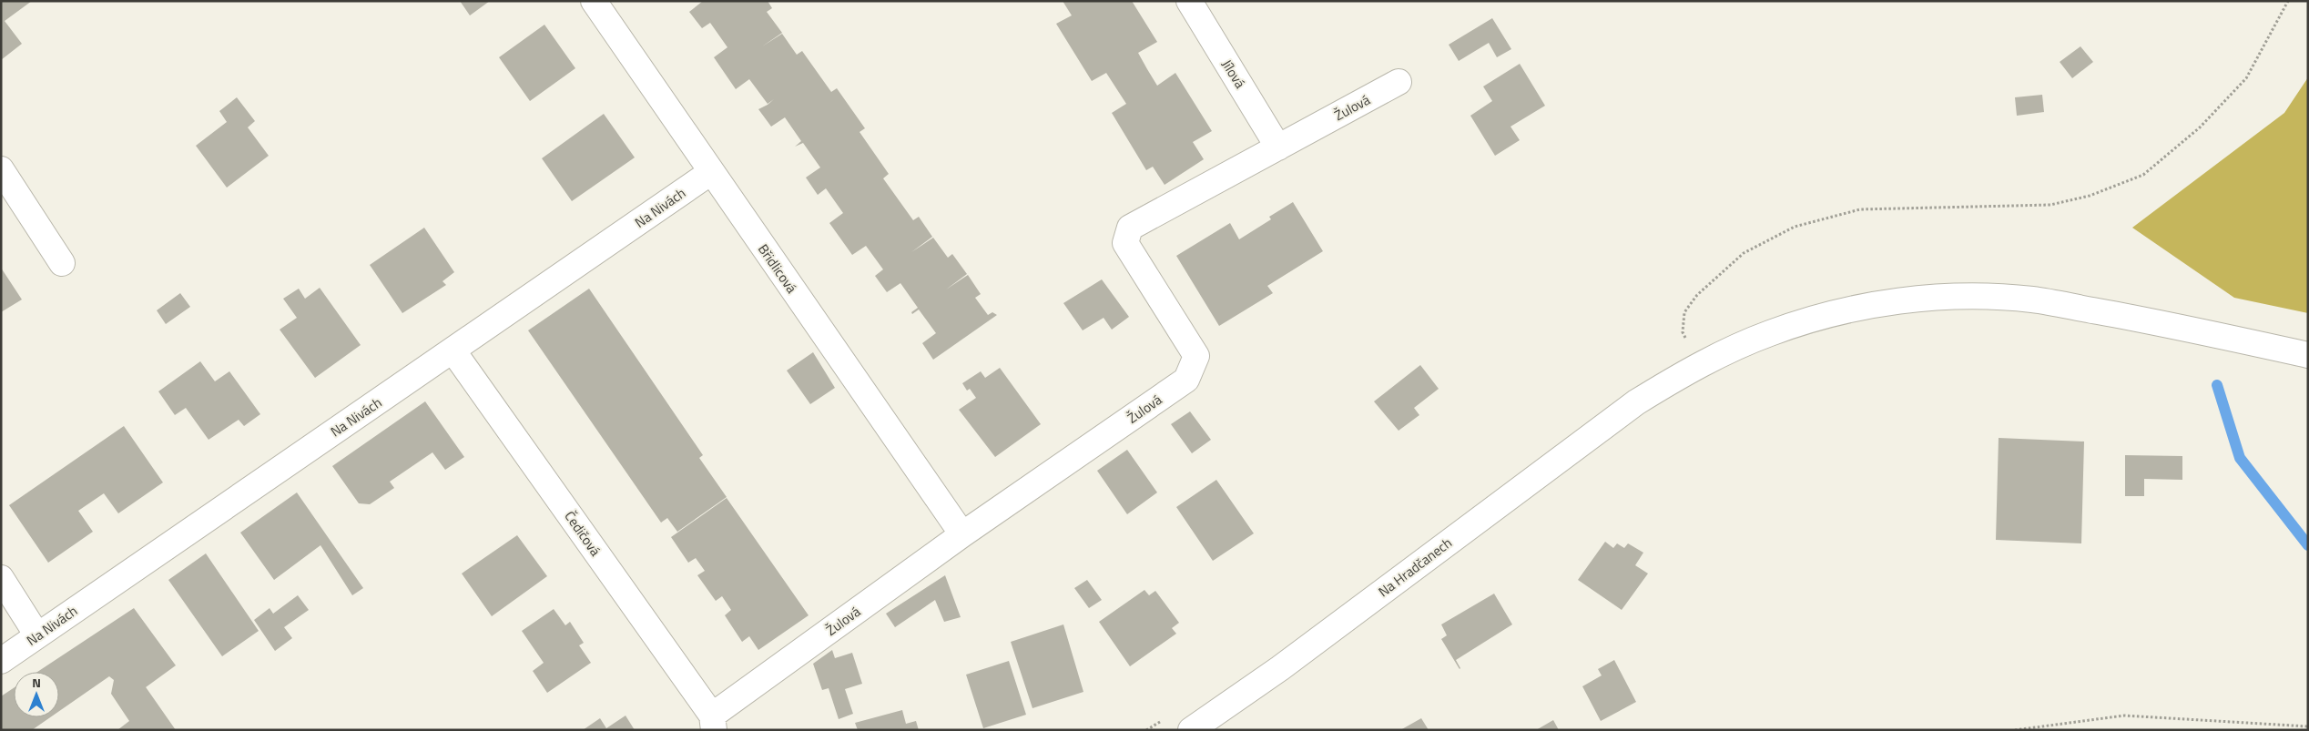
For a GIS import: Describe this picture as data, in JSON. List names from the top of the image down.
{
  "streets": {
    "street": [
      "Jílová",
      "Žulová",
      "Na Nivách",
      "Břidlicová",
      "Čedičová",
      "Na Hradčanech"
    ]
  },
  "crossings": [
    ["Jílová", "Žulová"],
    ["Žulová", "Břidlicová"],
    ["Žulová", "Čedičová"],
    ["Na Nivách", "Břidlicová"],
    ["Na Nivách", "Čedičová"]
  ],
  "north": "top"
}
